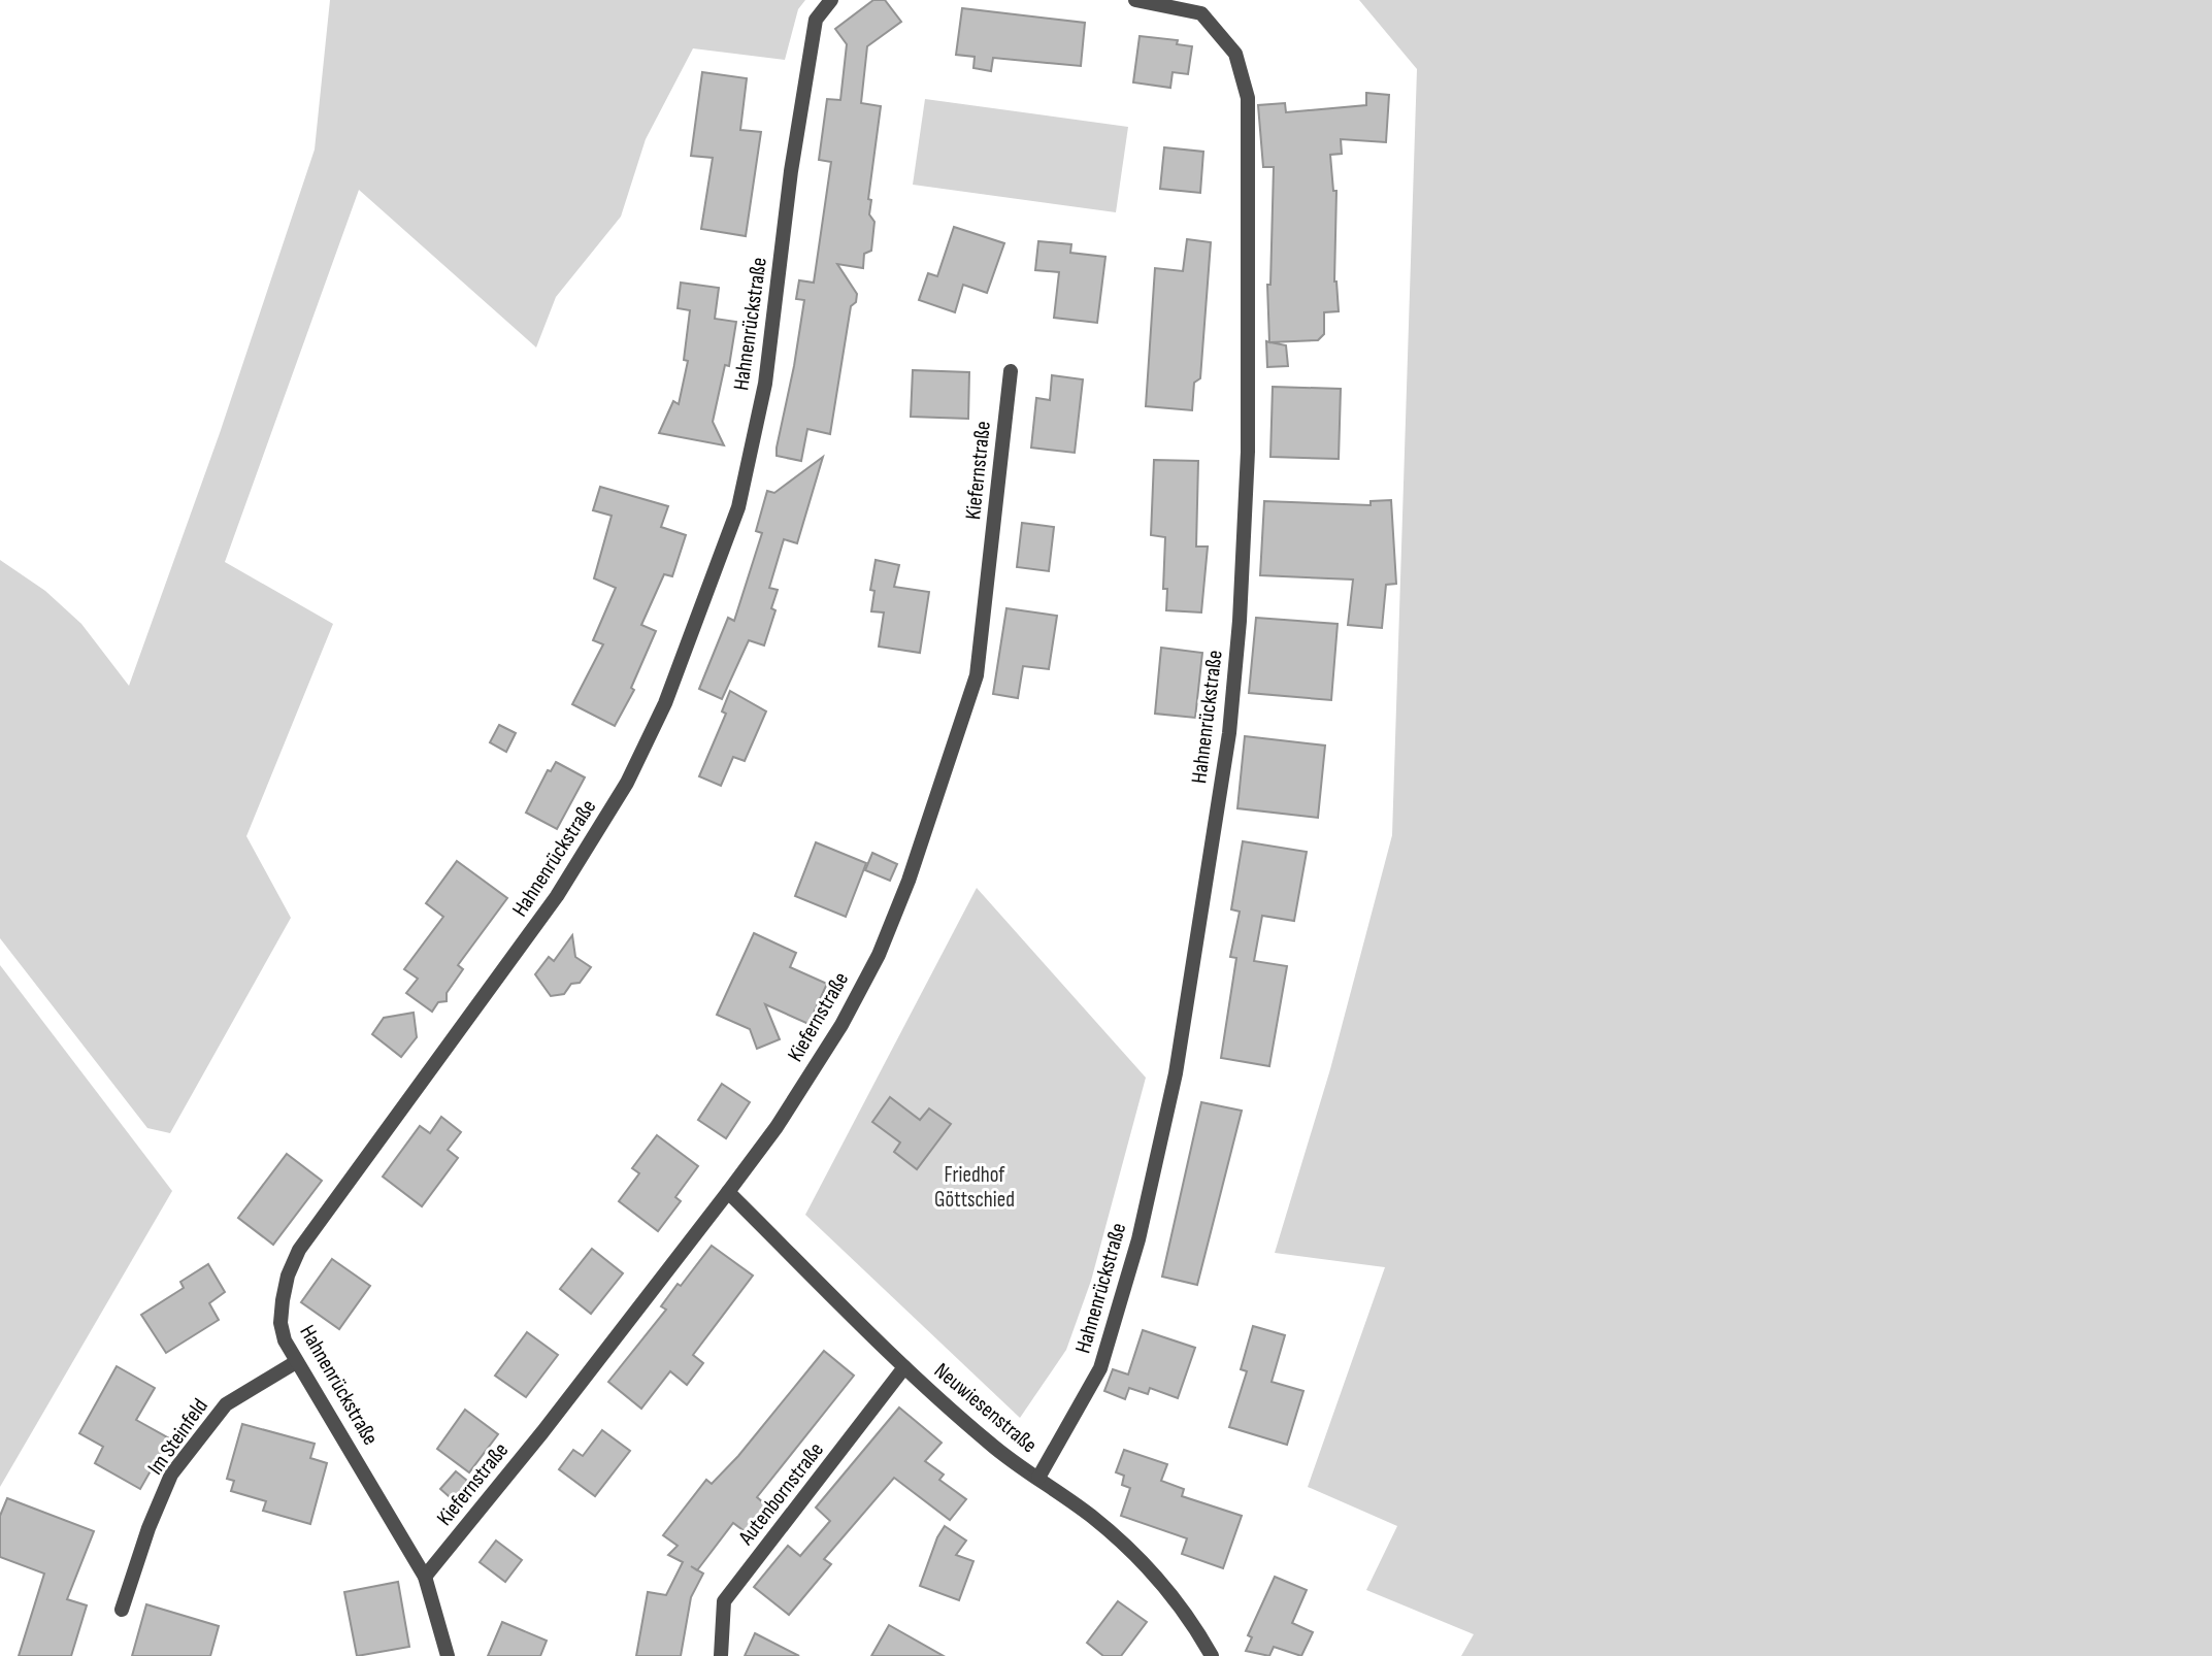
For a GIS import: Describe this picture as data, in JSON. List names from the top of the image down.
{
  "streets": {
    "street": [
      "Hahnenrückstraße",
      "Kiefernstraße",
      "Neuwiesenstraße",
      "Im Steinfeld",
      "Autenbornstraße"
    ]
  },
  "crossings": [
    ["Hahnenrückstraße", "Kiefernstraße"],
    ["Hahnenrückstraße", "Neuwiesenstraße"],
    ["Hahnenrückstraße", "Im Steinfeld"],
    ["Kiefernstraße", "Neuwiesenstraße"],
    ["Neuwiesenstraße", "Autenbornstraße"]
  ],
  "parks": ["Friedhof Göttschied"]
}
